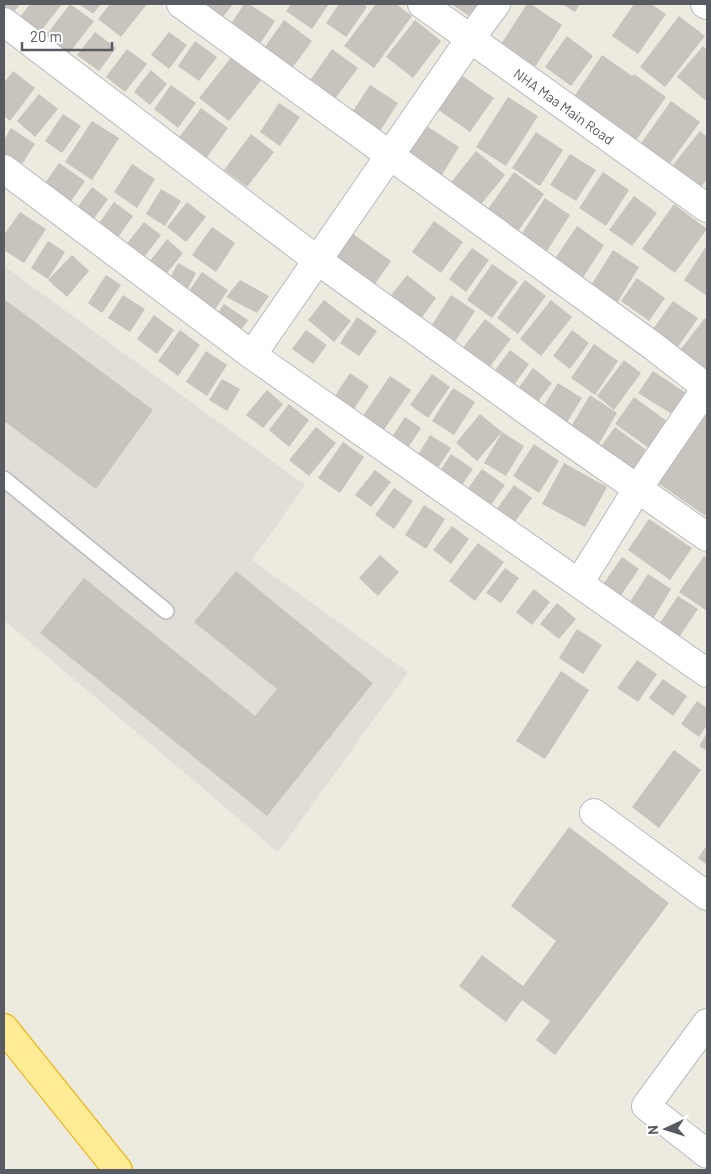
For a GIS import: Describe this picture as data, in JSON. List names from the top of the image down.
{
  "streets": {
    "street": ["NHA Maa Main Road"]
  },
  "scale_bar": "20 m",
  "north": "left"
}
